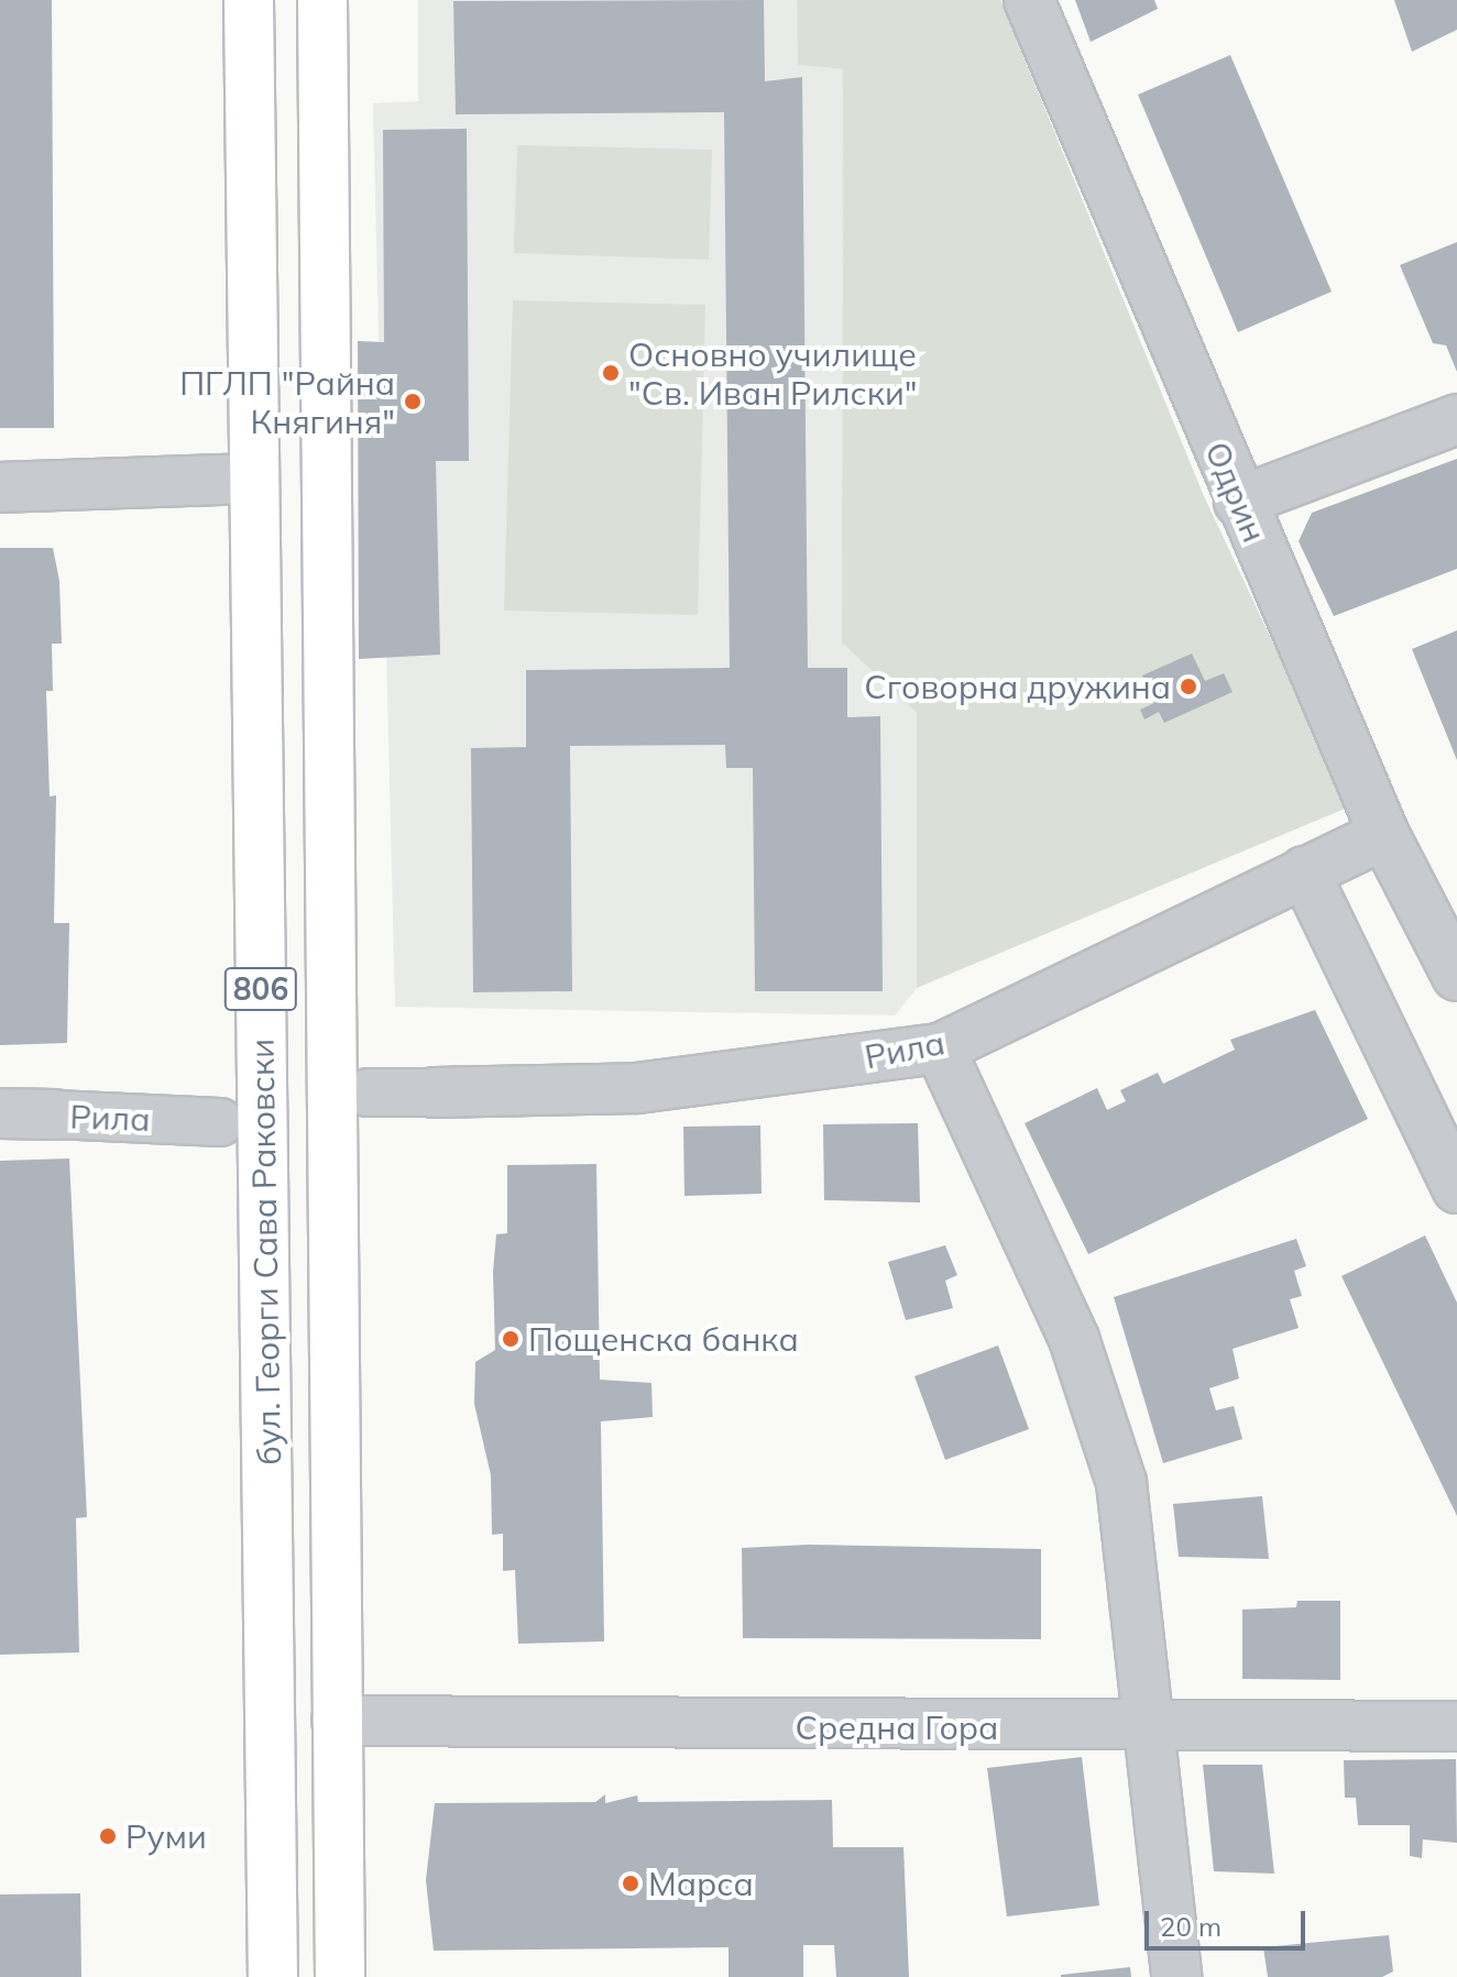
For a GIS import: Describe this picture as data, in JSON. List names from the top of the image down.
{
  "streets": {
    "main road": ["806", "бул. Георги Сава Раковски"],
    "street": ["Одрин", "Рила", "Средна Гора"]
  },
  "crossings": [
    ["Одрин", "Рила"],
    ["бул. Георги Сава Раковски", "Средна Гора"]
  ],
  "places": [
    "Основно училище \"Св. Иван Рилски\"",
    "ПГЛП \"Райна Княгиня\"",
    "Сговорна дружина",
    "Пощенска банка",
    "Руми",
    "Марса"
  ],
  "scale_bar": "20 m"
}
